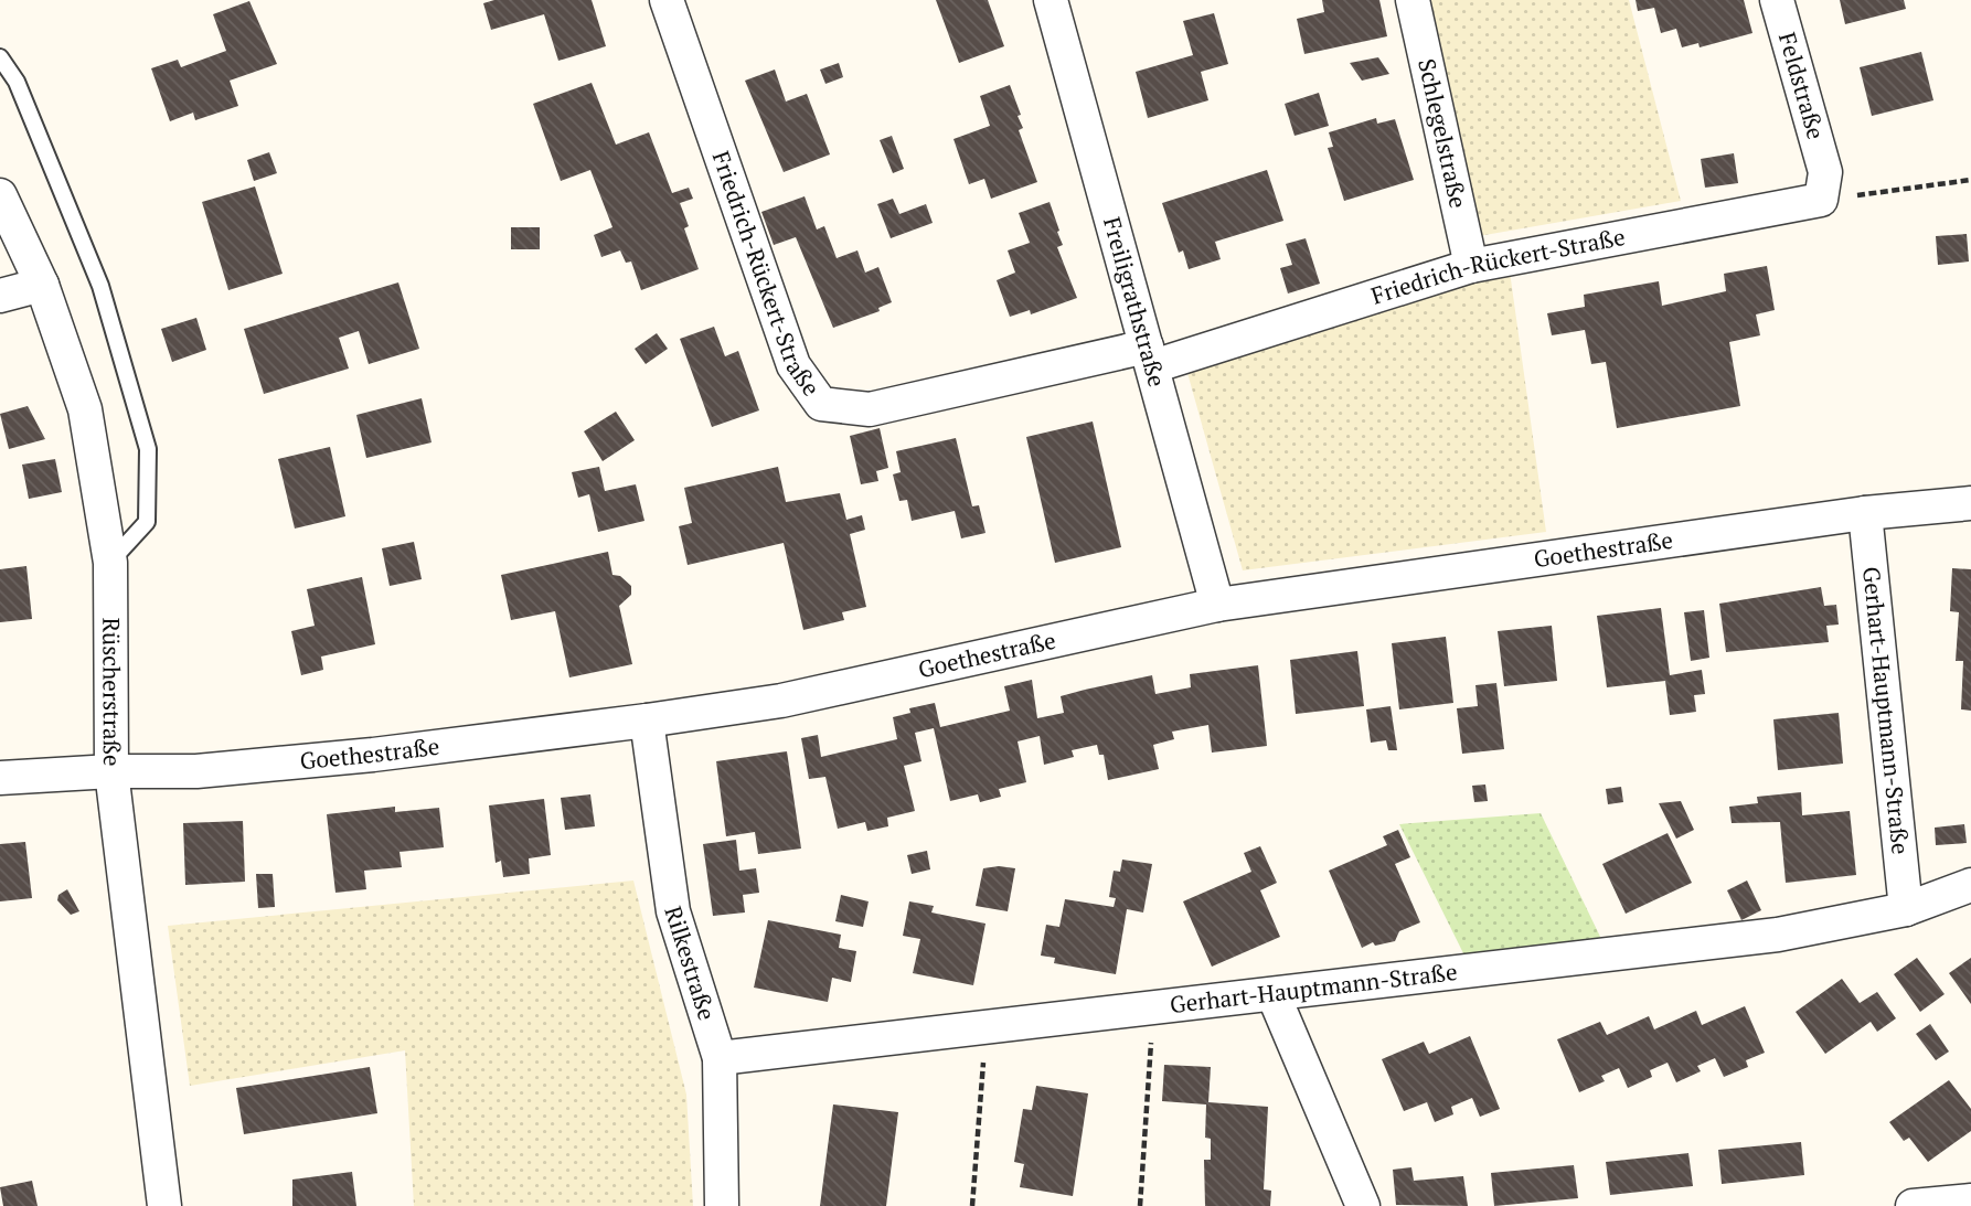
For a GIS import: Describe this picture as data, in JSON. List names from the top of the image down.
{
  "streets": {
    "street": [
      "Feldstraße",
      "Schlegelstraße",
      "Friedrich-Rückert-Straße",
      "Freiligrathstraße",
      "Goethestraße",
      "Rüscherstraße",
      "Gerhart-Hauptmann-Straße",
      "Rilkestraße"
    ]
  },
  "crossings": [
    ["Feldstraße", "Friedrich-Rückert-Straße"],
    ["Schlegelstraße", "Friedrich-Rückert-Straße"],
    ["Friedrich-Rückert-Straße", "Freiligrathstraße"],
    ["Freiligrathstraße", "Goethestraße"],
    ["Goethestraße", "Rüscherstraße"],
    ["Goethestraße", "Gerhart-Hauptmann-Straße"],
    ["Goethestraße", "Rilkestraße"],
    ["Gerhart-Hauptmann-Straße", "Rilkestraße"]
  ]
}
